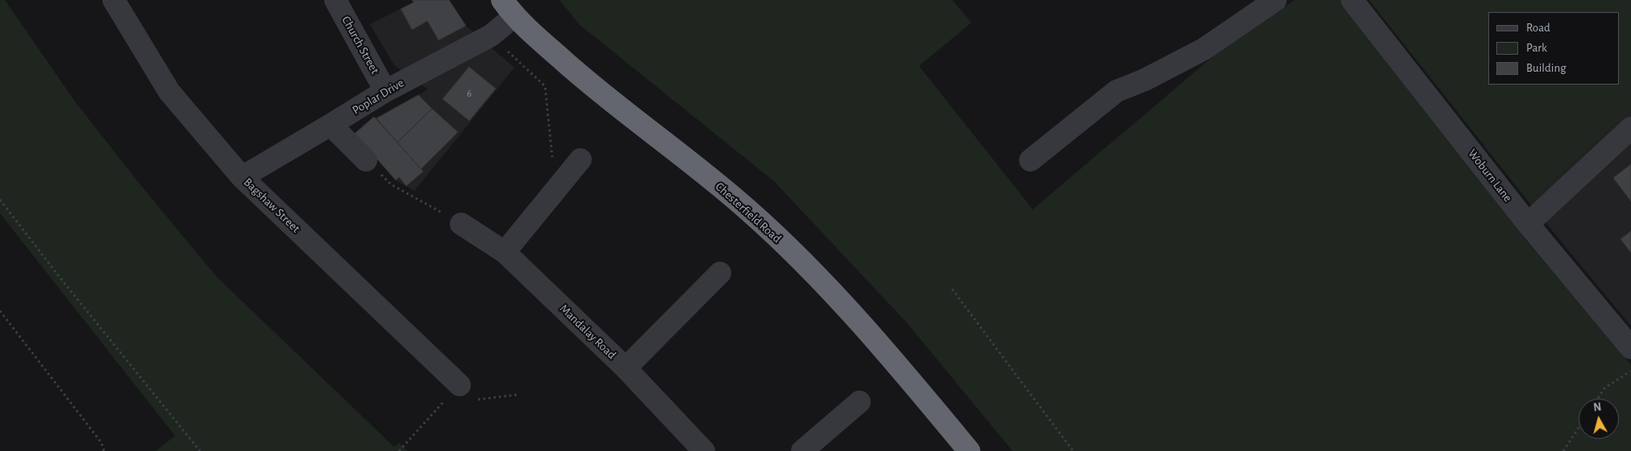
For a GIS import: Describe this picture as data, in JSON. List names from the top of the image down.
{
  "streets": {
    "highway": ["Chesterfield Road"],
    "street": [
      "Church Street",
      "Poplar Drive",
      "Woburn Lane",
      "Bagshaw Street",
      "Mandalay Road"
    ]
  },
  "crossings": [
    ["Church Street", "Poplar Drive"],
    ["Poplar Drive", "Bagshaw Street"],
    ["Poplar Drive", "Chesterfield Road"]
  ],
  "house_numbers": ["6"],
  "legend": ["Road", "Park", "Building"],
  "north": "top"
}
